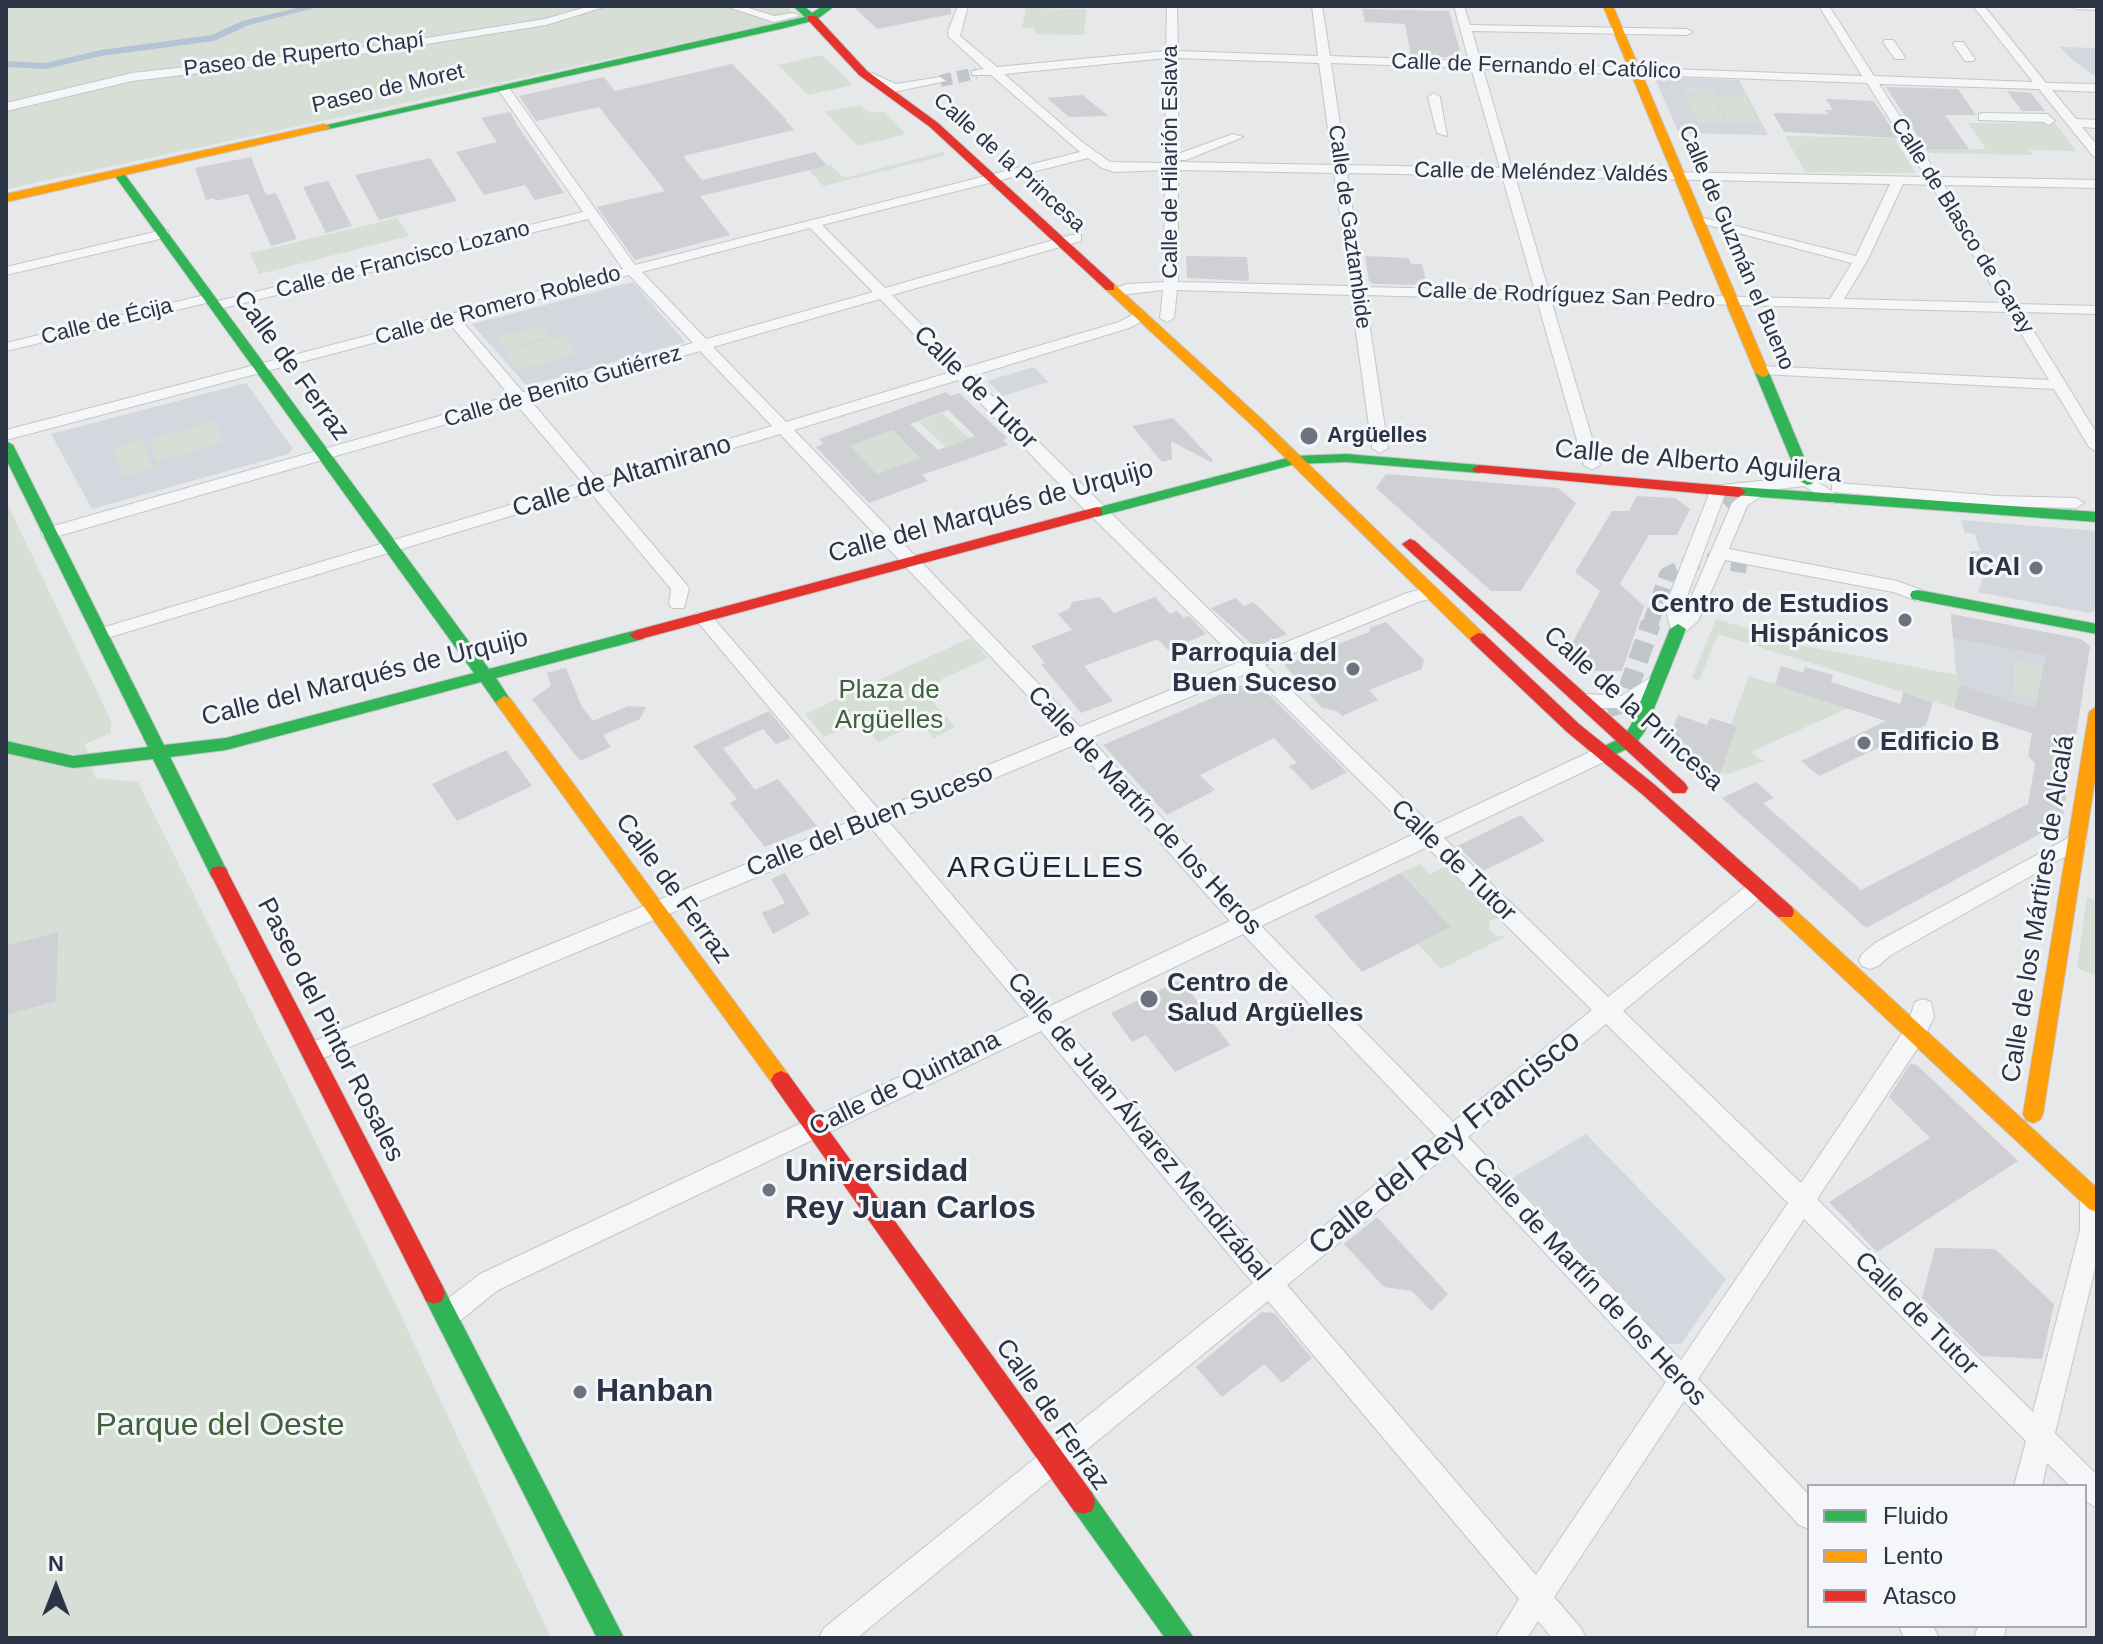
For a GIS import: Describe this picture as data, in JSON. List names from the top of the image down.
{
  "streets": {
    "main road": [
      "Paseo de Moret",
      "Calle de la Princesa",
      "Calle de Guzmán el Bueno",
      "Calle de Ferraz",
      "Calle de Alberto Aguilera",
      "Calle del Marqués de Urquijo",
      "Calle de los Mártires de Alcalá",
      "Paseo del Pintor Rosales",
      "Calle de Quintana"
    ],
    "street": [
      "Paseo de Ruperto Chapí",
      "Calle de Fernando el Católico",
      "Calle de Hilarión Eslava",
      "Calle de Meléndez Valdés",
      "Calle de Blasco de Garay",
      "Calle de Gaztambide",
      "Calle de Francisco Lozano",
      "Calle de Rodríguez San Pedro",
      "Calle de Romero Robledo",
      "Calle de Écija",
      "Calle de Benito Gutiérrez",
      "Calle de Tutor",
      "Calle de Altamirano",
      "Calle de Martín de los Heros",
      "Calle del Buen Suceso",
      "Calle de Juan Álvarez Mendizábal",
      "Calle del Rey Francisco"
    ]
  },
  "crossings": [
    ["Calle de Fernando el Católico", "Calle de Hilarión Eslava"],
    ["Calle de Fernando el Católico", "Calle de Blasco de Garay"],
    ["Calle de Fernando el Católico", "Calle de Gaztambide"],
    ["Calle de Fernando el Católico", "Calle de Guzmán el Bueno"],
    ["Paseo de Moret", "Calle de la Princesa"],
    ["Paseo de Moret", "Calle de Ferraz"],
    ["Paseo de Moret", "Calle de Martín de los Heros"],
    ["Calle de Hilarión Eslava", "Calle de la Princesa"],
    ["Calle de Hilarión Eslava", "Calle de Meléndez Valdés"],
    ["Calle de Hilarión Eslava", "Calle de Rodríguez San Pedro"],
    ["Calle de la Princesa", "Calle de Rodríguez San Pedro"],
    ["Calle de la Princesa", "Calle de Romero Robledo"],
    ["Calle de la Princesa", "Calle de Benito Gutiérrez"],
    ["Calle de la Princesa", "Calle de Alberto Aguilera"],
    ["Calle de la Princesa", "Calle de Altamirano"],
    ["Calle de la Princesa", "Calle del Marqués de Urquijo"],
    ["Calle de la Princesa", "Calle del Buen Suceso"],
    ["Calle de la Princesa", "Calle de Quintana"],
    ["Calle de la Princesa", "Calle del Rey Francisco"],
    ["Calle de Meléndez Valdés", "Calle de Blasco de Garay"],
    ["Calle de Meléndez Valdés", "Calle de Gaztambide"],
    ["Calle de Meléndez Valdés", "Calle de Guzmán el Bueno"],
    ["Calle de Blasco de Garay", "Calle de Rodríguez San Pedro"],
    ["Calle de Gaztambide", "Calle de Rodríguez San Pedro"],
    ["Calle de Gaztambide", "Calle de Alberto Aguilera"],
    ["Calle de Guzmán el Bueno", "Calle de Rodríguez San Pedro"],
    ["Calle de Guzmán el Bueno", "Calle de Alberto Aguilera"],
    ["Calle de Francisco Lozano", "Calle de Écija"],
    ["Calle de Francisco Lozano", "Calle de Ferraz"],
    ["Calle de Francisco Lozano", "Calle de Martín de los Heros"],
    ["Calle de Romero Robledo", "Calle de Ferraz"],
    ["Calle de Romero Robledo", "Calle de Tutor"],
    ["Calle de Romero Robledo", "Calle de Martín de los Heros"],
    ["Calle de Écija", "Calle de Ferraz"],
    ["Calle de Ferraz", "Calle de Benito Gutiérrez"],
    ["Calle de Ferraz", "Calle de Altamirano"],
    ["Calle de Ferraz", "Calle del Marqués de Urquijo"],
    ["Calle de Ferraz", "Calle del Buen Suceso"],
    ["Calle de Ferraz", "Calle de Quintana"],
    ["Calle de Ferraz", "Calle del Rey Francisco"],
    ["Calle de Benito Gutiérrez", "Calle de Tutor"],
    ["Calle de Benito Gutiérrez", "Calle de Martín de los Heros"],
    ["Calle de Benito Gutiérrez", "Paseo del Pintor Rosales"],
    ["Calle de Tutor", "Calle de Altamirano"],
    ["Calle de Tutor", "Calle del Marqués de Urquijo"],
    ["Calle de Tutor", "Calle del Buen Suceso"],
    ["Calle de Tutor", "Calle de Quintana"],
    ["Calle de Tutor", "Calle del Rey Francisco"],
    ["Calle de Alberto Aguilera", "Calle del Marqués de Urquijo"],
    ["Calle de Altamirano", "Calle de Martín de los Heros"],
    ["Calle de Altamirano", "Paseo del Pintor Rosales"],
    ["Calle del Marqués de Urquijo", "Calle de Martín de los Heros"],
    ["Calle del Marqués de Urquijo", "Paseo del Pintor Rosales"],
    ["Calle del Marqués de Urquijo", "Calle de Juan Álvarez Mendizábal"],
    ["Calle de Martín de los Heros", "Calle del Buen Suceso"],
    ["Calle de Martín de los Heros", "Calle de Quintana"],
    ["Calle de Martín de los Heros", "Calle del Rey Francisco"],
    ["Calle del Buen Suceso", "Paseo del Pintor Rosales"],
    ["Calle del Buen Suceso", "Calle de Juan Álvarez Mendizábal"],
    ["Paseo del Pintor Rosales", "Calle de Quintana"],
    ["Calle de Quintana", "Calle de Juan Álvarez Mendizábal"],
    ["Calle de Juan Álvarez Mendizábal", "Calle del Rey Francisco"]
  ],
  "districts": ["ARGÜELLES"],
  "parks": ["Plaza de Argüelles", "Parque del Oeste"],
  "places": [
    "Argüelles",
    "ICAI",
    "Centro de Estudios Hispánicos",
    "Parroquia del Buen Suceso",
    "Edificio B",
    "Centro de Salud Argüelles",
    "Universidad Rey Juan Carlos",
    "Hanban"
  ],
  "legend": ["Fluido", "Lento", "Atasco"],
  "north": "top"
}
